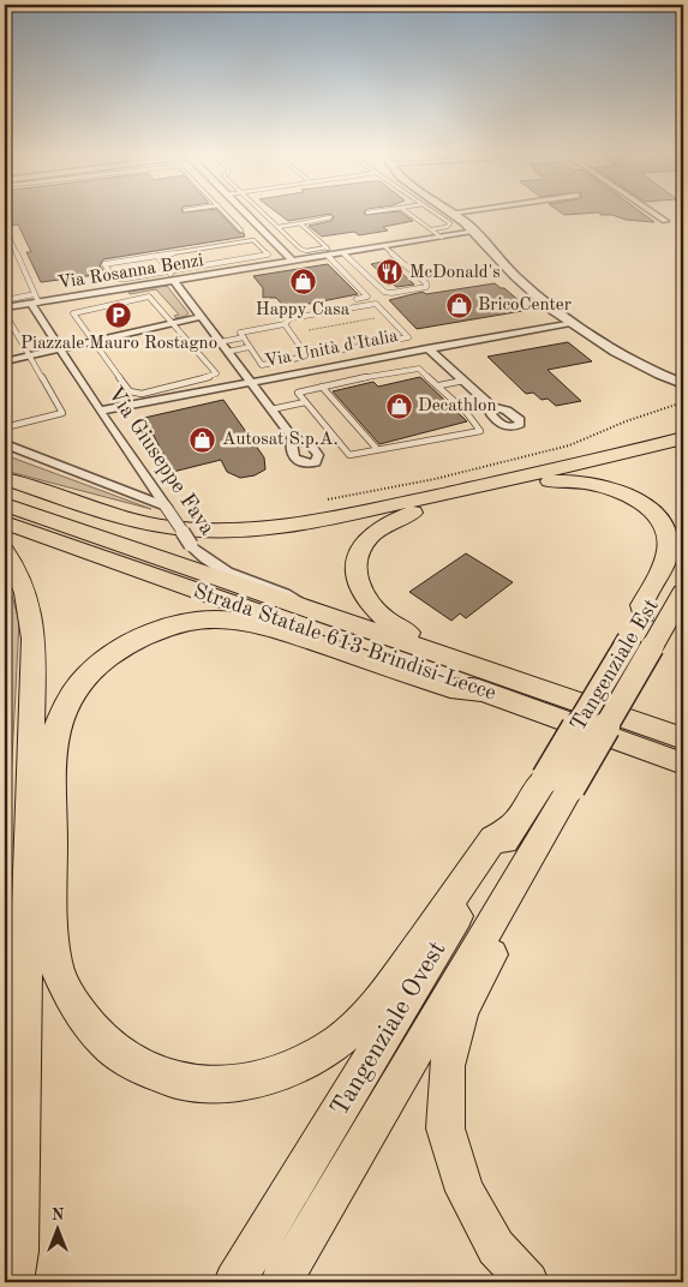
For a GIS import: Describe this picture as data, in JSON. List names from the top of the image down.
{
  "streets": {
    "highway": ["Strada Statale 613 Brindisi-Lecce", "Tangenziale Est", "Tangenziale Ovest"],
    "street": ["Via Rosanna Benzi", "Via Unità d'Italia", "Via Giuseppe Fava"]
  },
  "crossings": [
    ["Via Rosanna Benzi", "Via Giuseppe Fava"],
    ["Via Unità d'Italia", "Via Giuseppe Fava"],
    ["Via Giuseppe Fava", "Strada Statale 613 Brindisi-Lecce"],
    ["Tangenziale Est", "Tangenziale Ovest"]
  ],
  "places": {
    "restaurant": ["McDonald's"],
    "shop": [
      "Happy Casa",
      "BricoCenter",
      "Decathlon",
      "Autosat S.p.A."
    ],
    "parking": ["Piazzale Mauro Rostagno"]
  },
  "north": "top"
}
